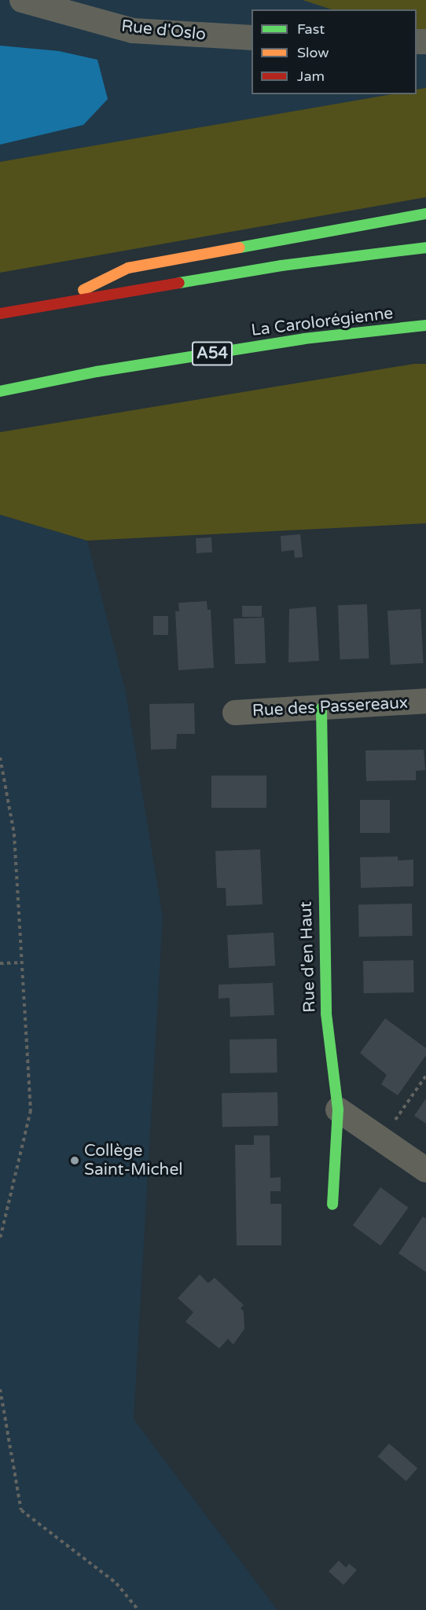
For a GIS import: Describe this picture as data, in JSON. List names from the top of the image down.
{
  "streets": {
    "main road": ["La Carolorégienne", "A54", "Rue d'en Haut"],
    "street": ["Rue d'Oslo", "Rue des Passereaux"]
  },
  "crossings": [
    ["Rue des Passereaux", "Rue d'en Haut"]
  ],
  "places": ["Collège Saint-Michel"],
  "legend": ["Fast", "Slow", "Jam"]
}
